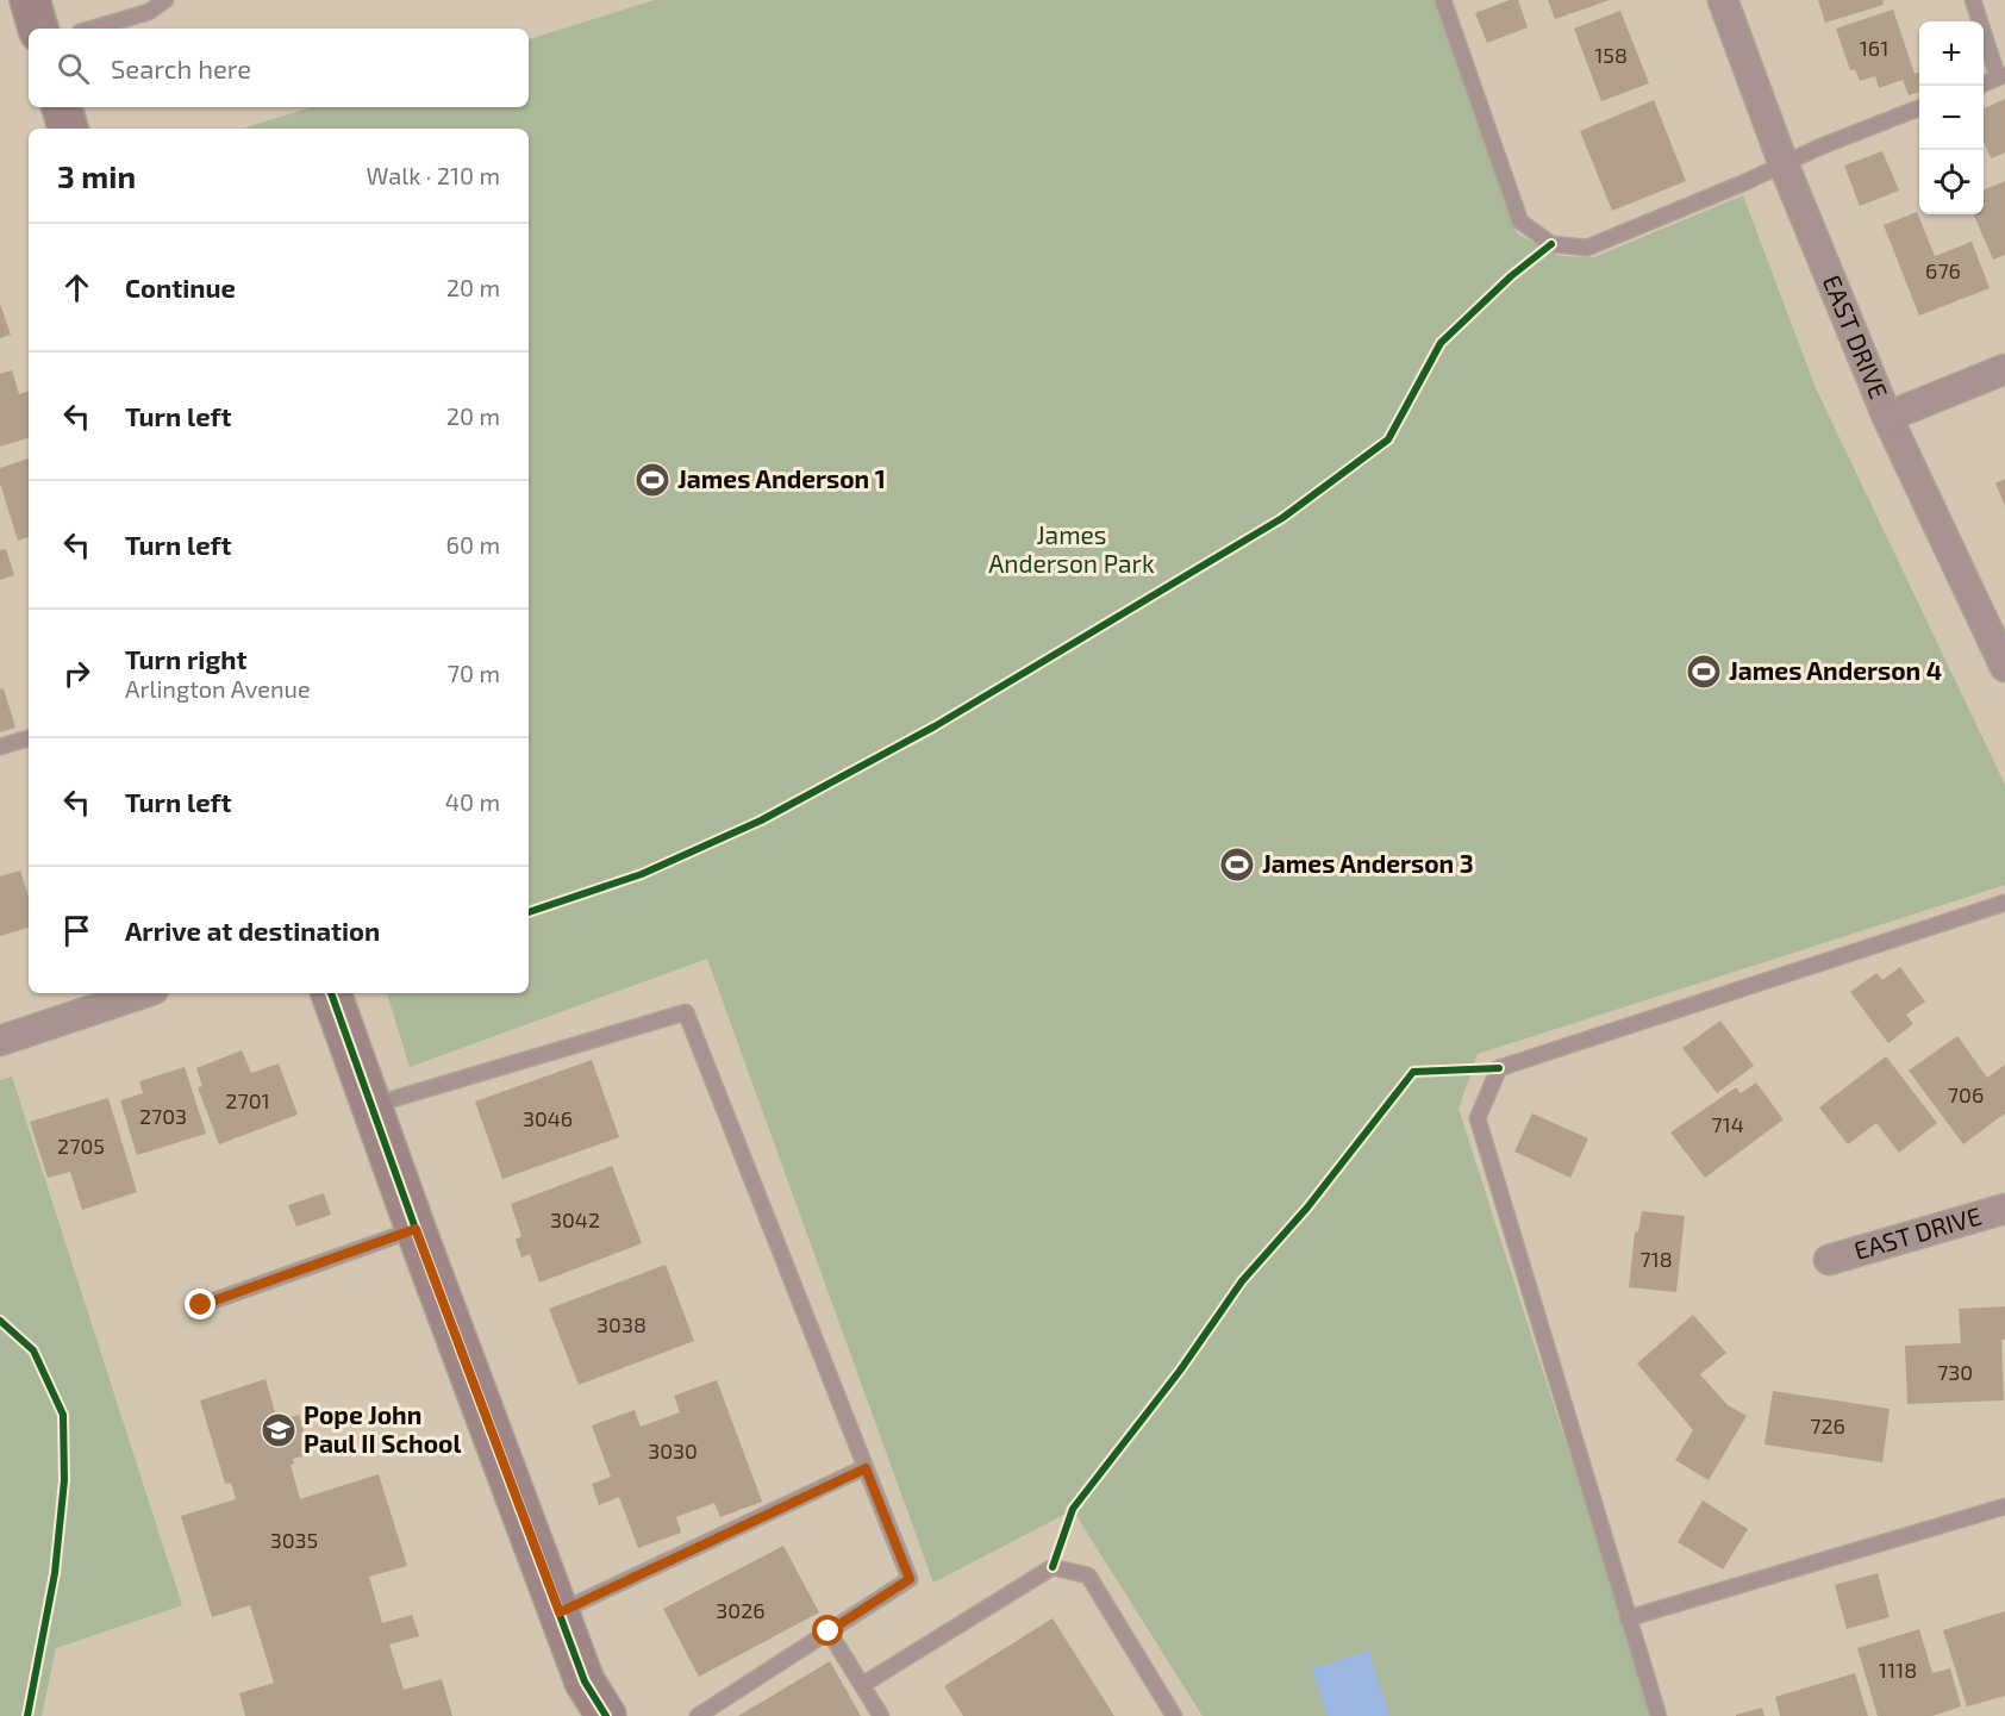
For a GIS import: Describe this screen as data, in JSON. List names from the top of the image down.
{
  "streets": {
    "street": ["EAST DRIVE"]
  },
  "parks": ["James Anderson Park"],
  "places": {
    "sports": ["James Anderson 1", "James Anderson 4", "James Anderson 3"],
    "school or university": ["Pope John Paul II School"]
  },
  "house_numbers": [
    "161",
    "158",
    "676",
    "706",
    "2701",
    "2703",
    "3046",
    "714",
    "2705",
    "3042",
    "718",
    "3038",
    "730",
    "726",
    "3030",
    "3035",
    "3026",
    "1118"
  ],
  "page": {
    "map_buttons": ["+", "−"],
    "search": "Search here",
    "heading": ["3 min", "Walk · 210 m"],
    "list": [
      ["Continue", "20 m"],
      ["Turn left", "20 m"],
      ["Turn left", "60 m"],
      ["Turn right", "Arlington Avenue", "70 m"],
      ["Turn left", "40 m"],
      "Arrive at destination"
    ]
  }
}
